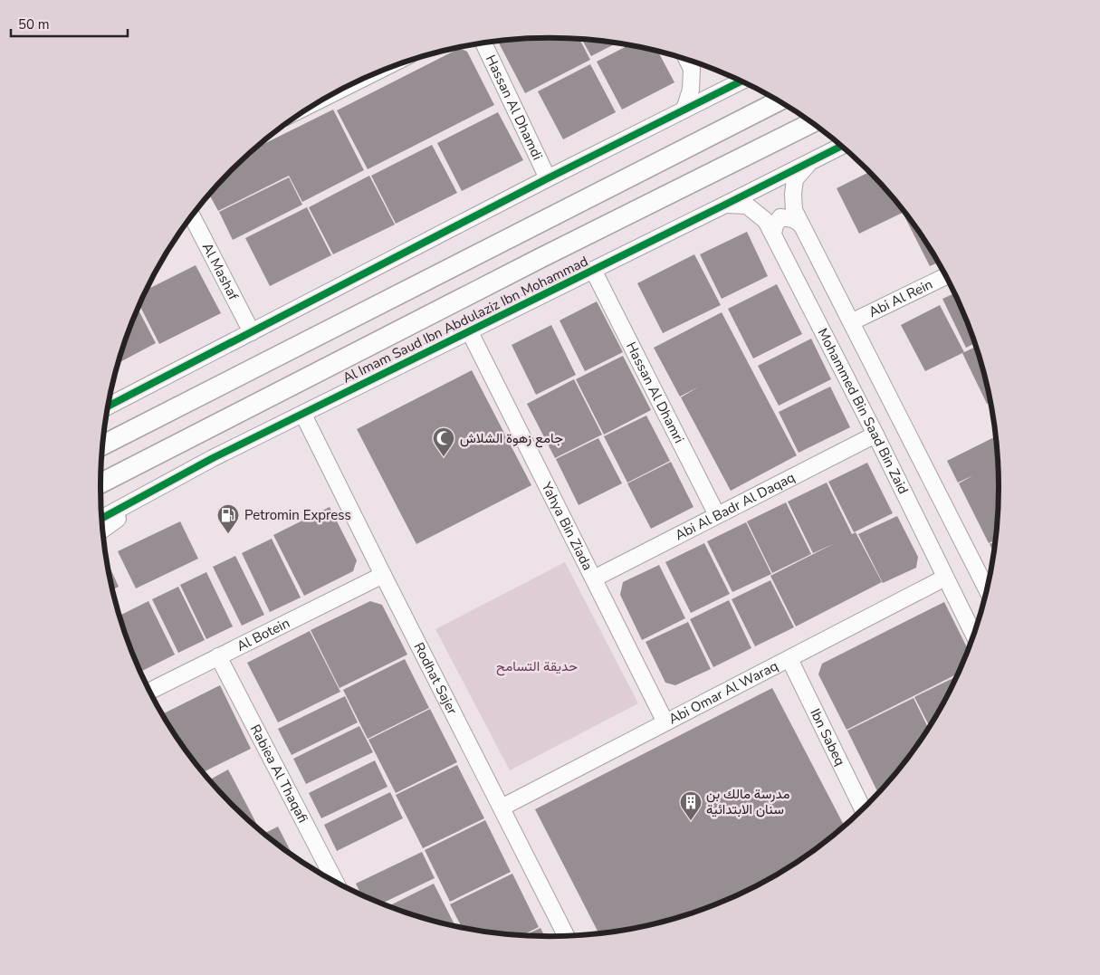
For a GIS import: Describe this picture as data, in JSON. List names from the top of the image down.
{
  "streets": {
    "main road": ["Al Imam Saud Ibn Abdulaziz Ibn Mohammad"],
    "street": [
      "Hassan Al Dhamdi",
      "Al Mashaf",
      "Abi Al Rein",
      "Hassan Al Dhamri",
      "Mohammed Bin Saad Bin Zaid",
      "Abi Al Badr Al Daqaq",
      "Yahya Bin Ziada",
      "Al Botein",
      "Rodhat Sajer",
      "Abi Omar Al Waraq",
      "Ibn Sabeq",
      "Rabiea Al Thaqafi"
    ]
  },
  "crossings": [
    ["Al Imam Saud Ibn Abdulaziz Ibn Mohammad", "Hassan Al Dhamri"],
    ["Al Imam Saud Ibn Abdulaziz Ibn Mohammad", "Mohammed Bin Saad Bin Zaid"],
    ["Al Imam Saud Ibn Abdulaziz Ibn Mohammad", "Yahya Bin Ziada"],
    ["Al Imam Saud Ibn Abdulaziz Ibn Mohammad", "Rodhat Sajer"],
    ["Hassan Al Dhamri", "Abi Al Badr Al Daqaq"],
    ["Mohammed Bin Saad Bin Zaid", "Abi Al Badr Al Daqaq"],
    ["Mohammed Bin Saad Bin Zaid", "Abi Omar Al Waraq"],
    ["Abi Al Badr Al Daqaq", "Yahya Bin Ziada"],
    ["Yahya Bin Ziada", "Abi Omar Al Waraq"],
    ["Al Botein", "Rodhat Sajer"],
    ["Al Botein", "Rabiea Al Thaqafi"],
    ["Rodhat Sajer", "Abi Omar Al Waraq"],
    ["Abi Omar Al Waraq", "Ibn Sabeq"]
  ],
  "parks": ["حديقة التسامح"],
  "places": {
    "mosque": ["جامع زهوة الشلاش"],
    "fuel station": ["Petromin Express"],
    "building": ["مدرسة مالك بن سنان الابتدائية"]
  },
  "scale_bar": "50 m"
}
